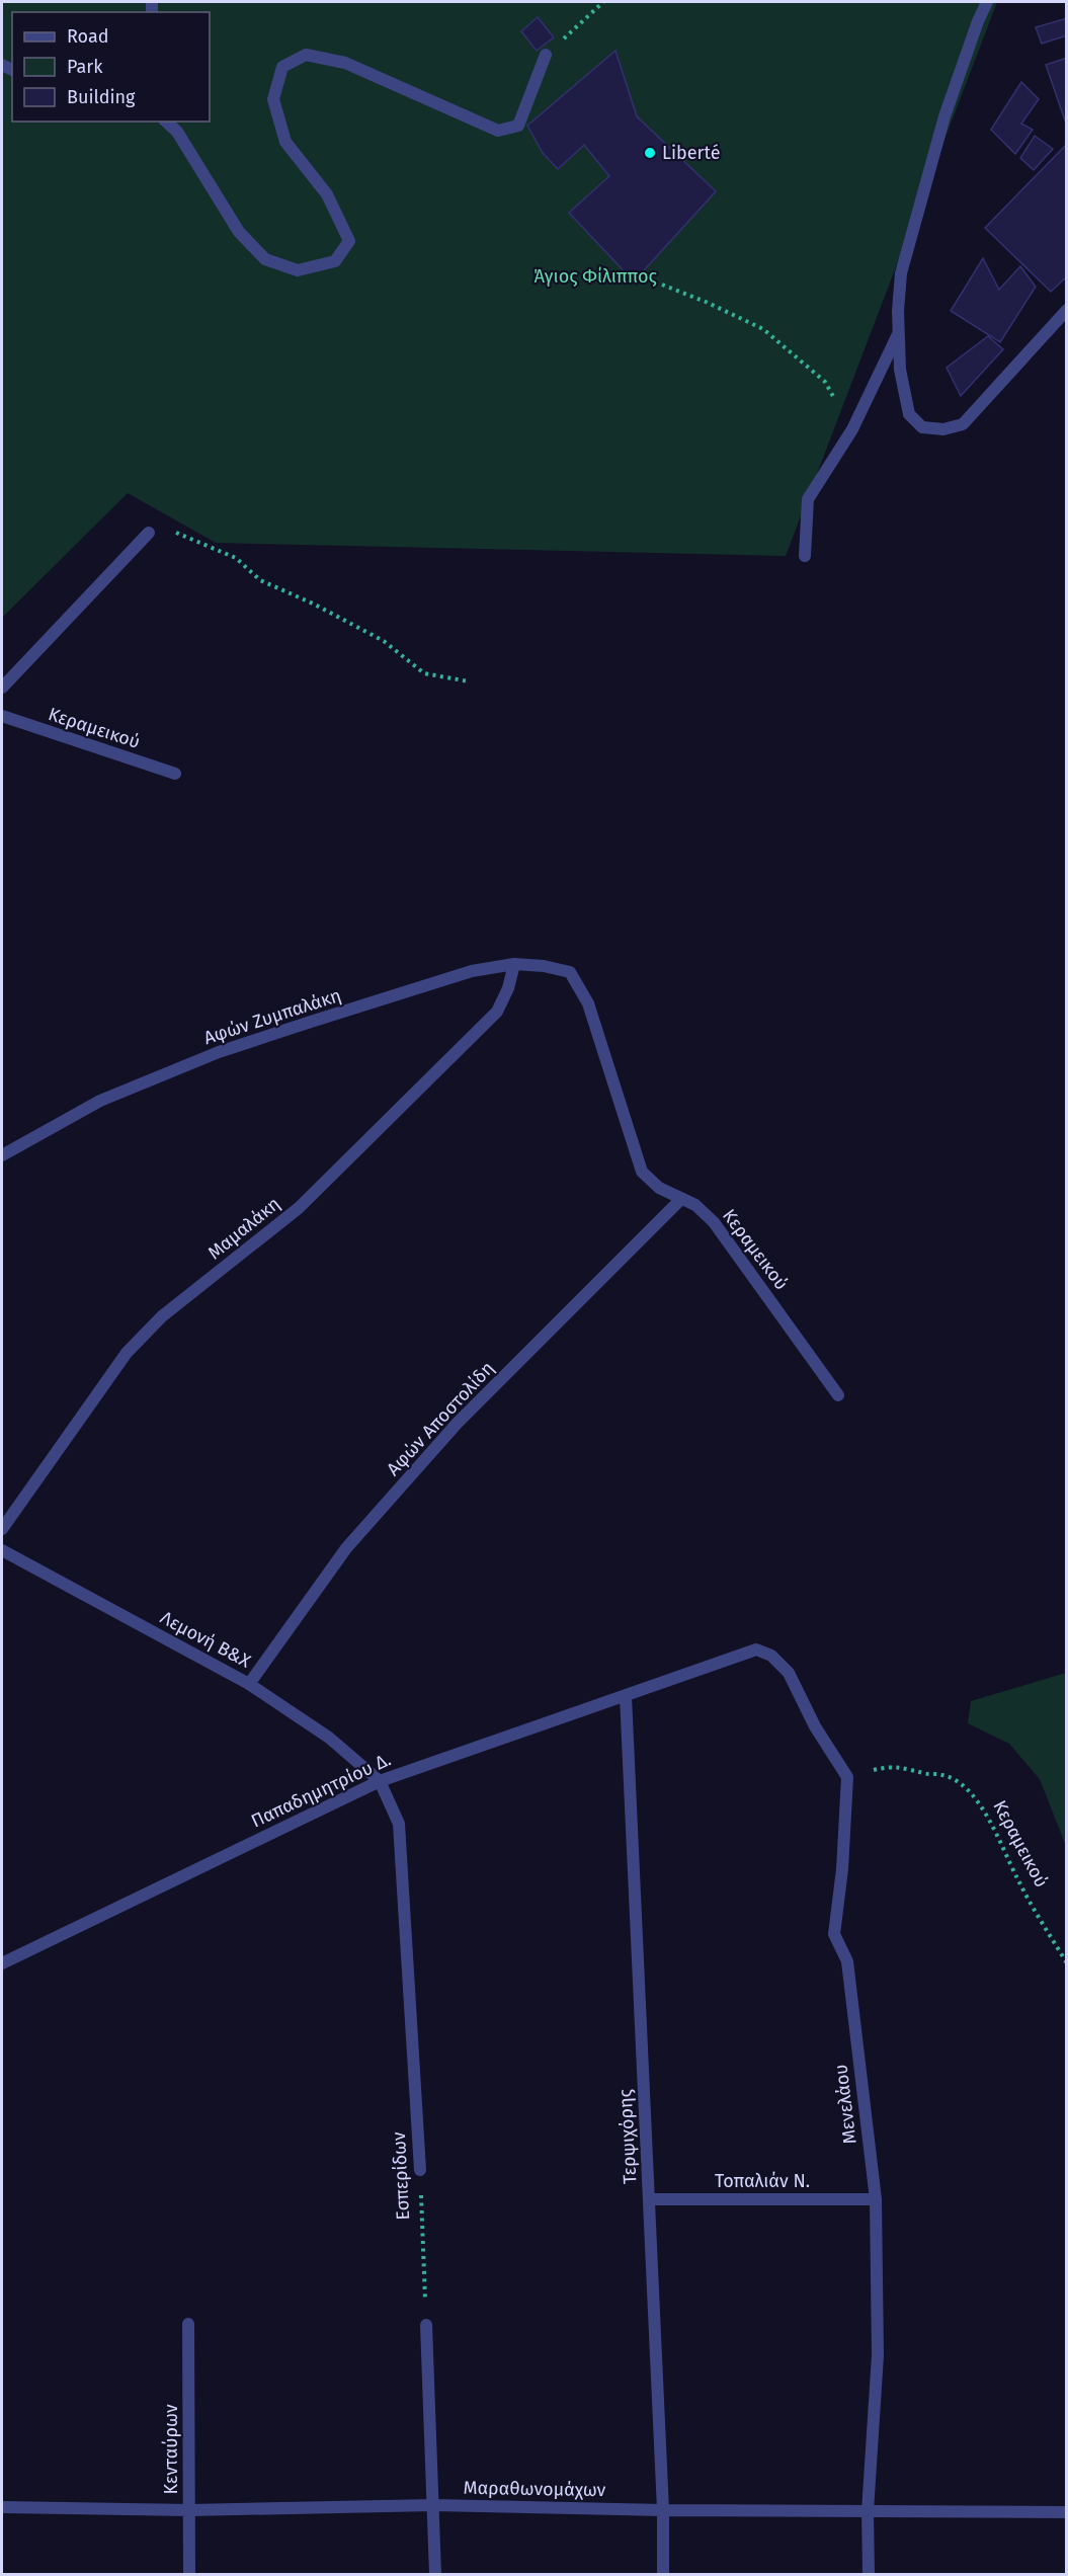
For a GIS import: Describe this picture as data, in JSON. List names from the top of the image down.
{
  "streets": {
    "street": [
      "Κεραμεικού",
      "Αφών Ζυμπαλάκη",
      "Μαμαλάκη",
      "Αφών Αποστολίδη",
      "Λεμονή Β&Χ",
      "Παπαδημητρίου Δ.",
      "Μενελάου",
      "Τερψιχόρης",
      "Εσπερίδων",
      "Τοπαλιάν Ν.",
      "Κενταύρων",
      "Μαραθωνομάχων"
    ]
  },
  "crossings": [
    ["Κεραμεικού", "Αφών Ζυμπαλάκη"],
    ["Κεραμεικού", "Αφών Αποστολίδη"],
    ["Κεραμεικού", "Παπαδημητρίου Δ."],
    ["Κεραμεικού", "Μενελάου"],
    ["Αφών Ζυμπαλάκη", "Μαμαλάκη"],
    ["Αφών Αποστολίδη", "Λεμονή Β&Χ"],
    ["Λεμονή Β&Χ", "Παπαδημητρίου Δ."],
    ["Λεμονή Β&Χ", "Εσπερίδων"],
    ["Παπαδημητρίου Δ.", "Μενελάου"],
    ["Παπαδημητρίου Δ.", "Τερψιχόρης"],
    ["Παπαδημητρίου Δ.", "Εσπερίδων"],
    ["Μενελάου", "Τοπαλιάν Ν."],
    ["Μενελάου", "Μαραθωνομάχων"],
    ["Τερψιχόρης", "Τοπαλιάν Ν."],
    ["Τερψιχόρης", "Μαραθωνομάχων"],
    ["Κενταύρων", "Μαραθωνομάχων"]
  ],
  "parks": ["Άγιος Φίλιππος"],
  "places": ["Liberté"],
  "legend": ["Road", "Park", "Building"]
}
